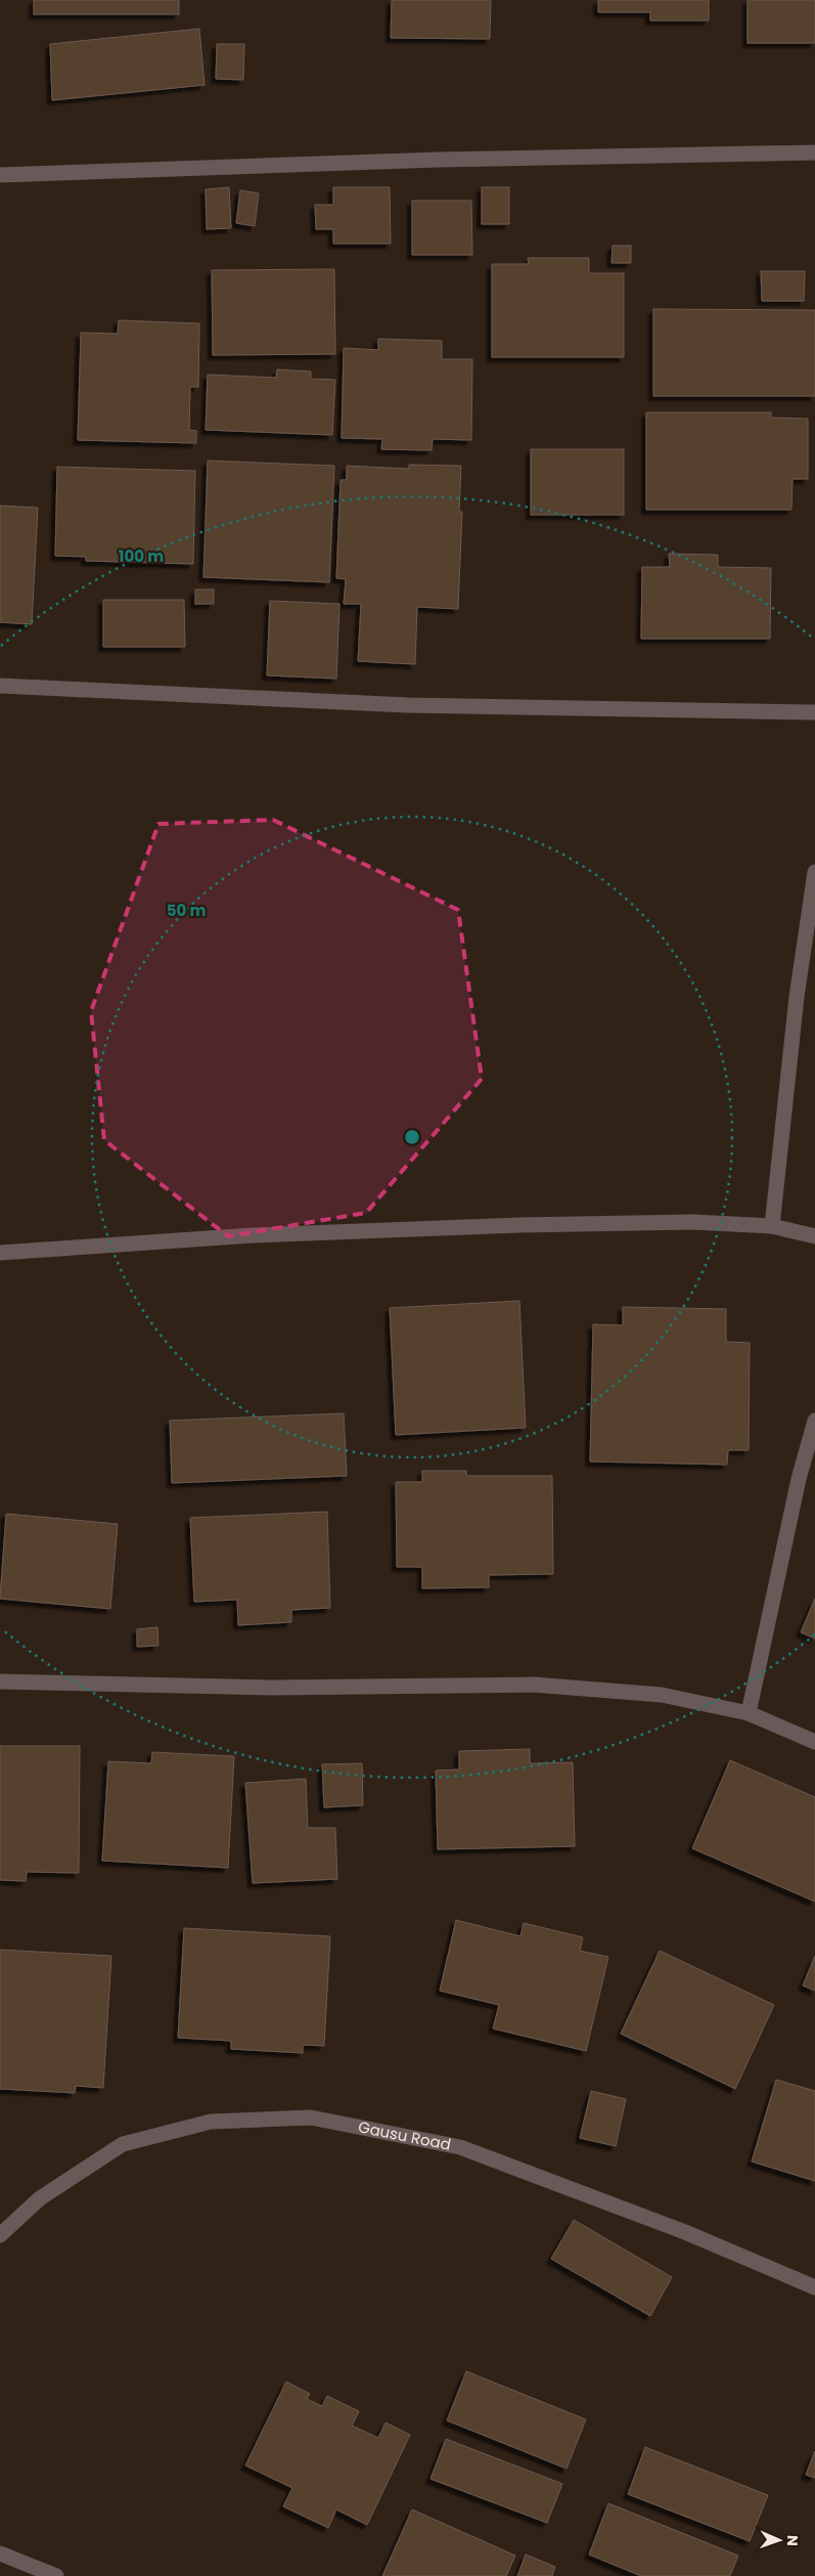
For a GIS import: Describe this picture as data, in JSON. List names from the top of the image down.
{
  "streets": {
    "street": ["Gausu Road"]
  },
  "north": "right",
  "rings": ["100 m", "50 m"]
}
